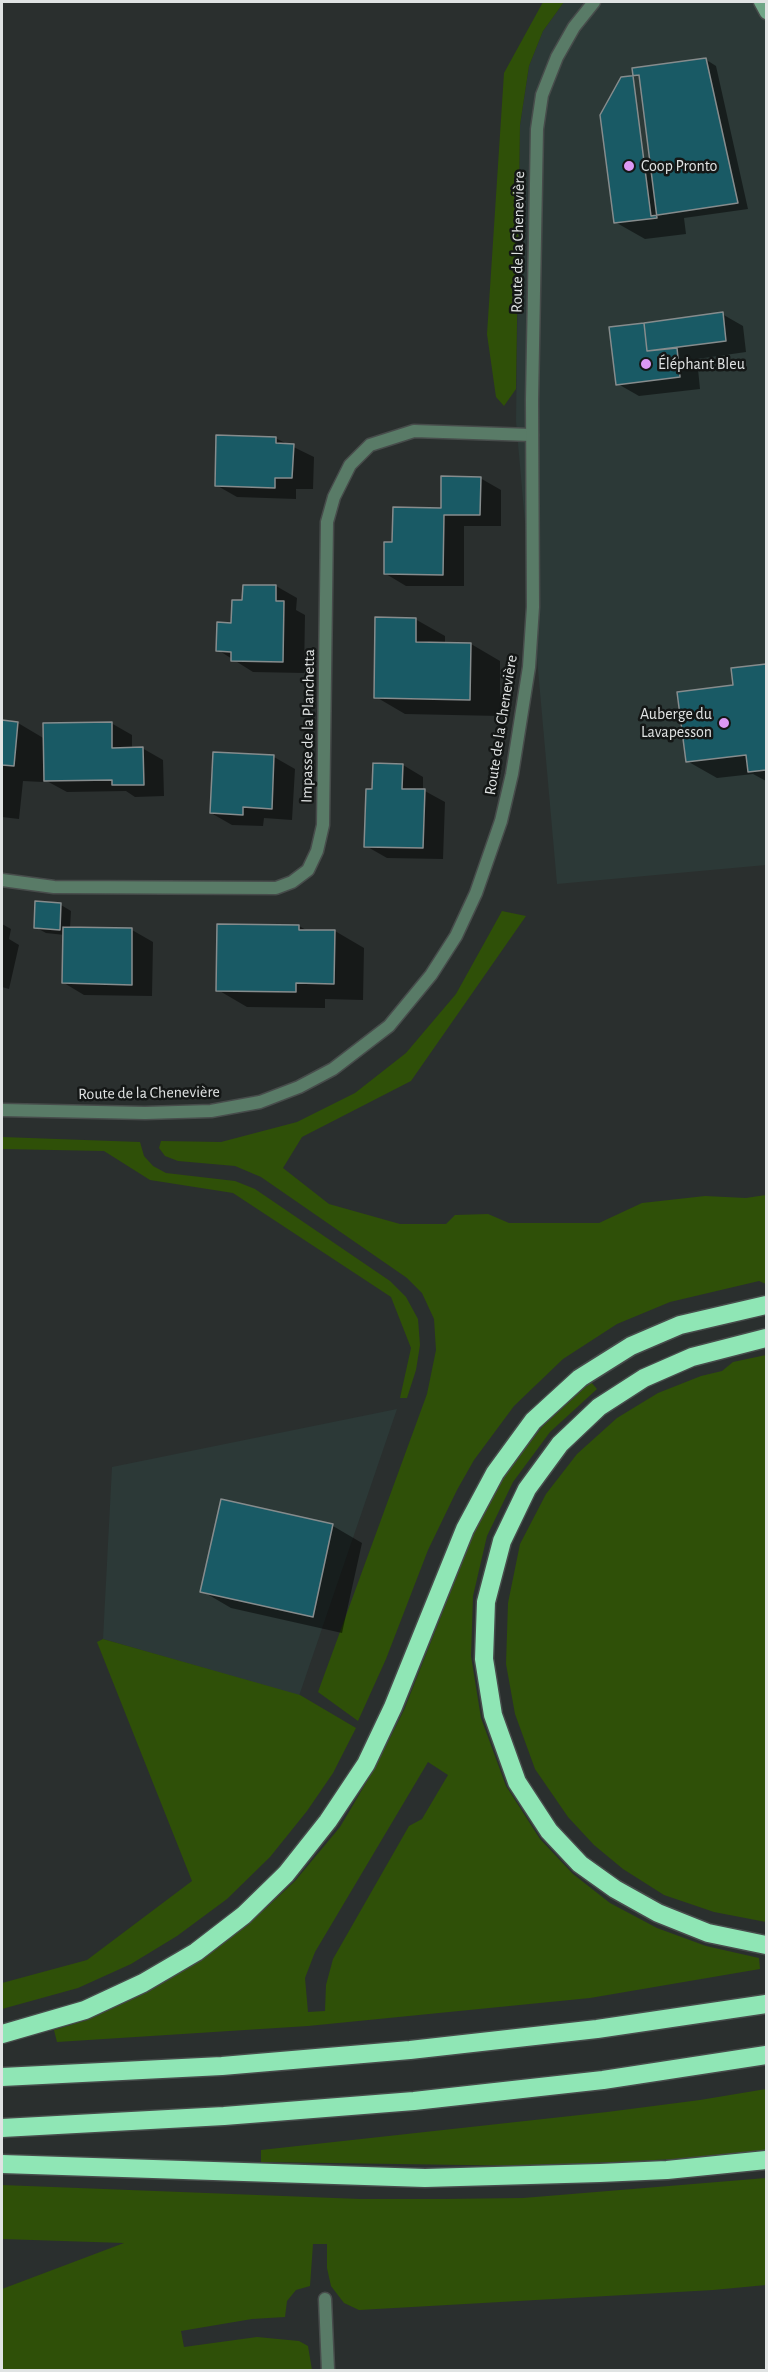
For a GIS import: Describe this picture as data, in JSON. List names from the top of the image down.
{
  "streets": {
    "street": ["Route de la Chenevière", "Impasse de la Planchetta"]
  },
  "crossings": [
    ["Route de la Chenevière", "Impasse de la Planchetta"]
  ],
  "places": ["Coop Pronto", "Éléphant Bleu", "Auberge du Lavapesson"]
}
